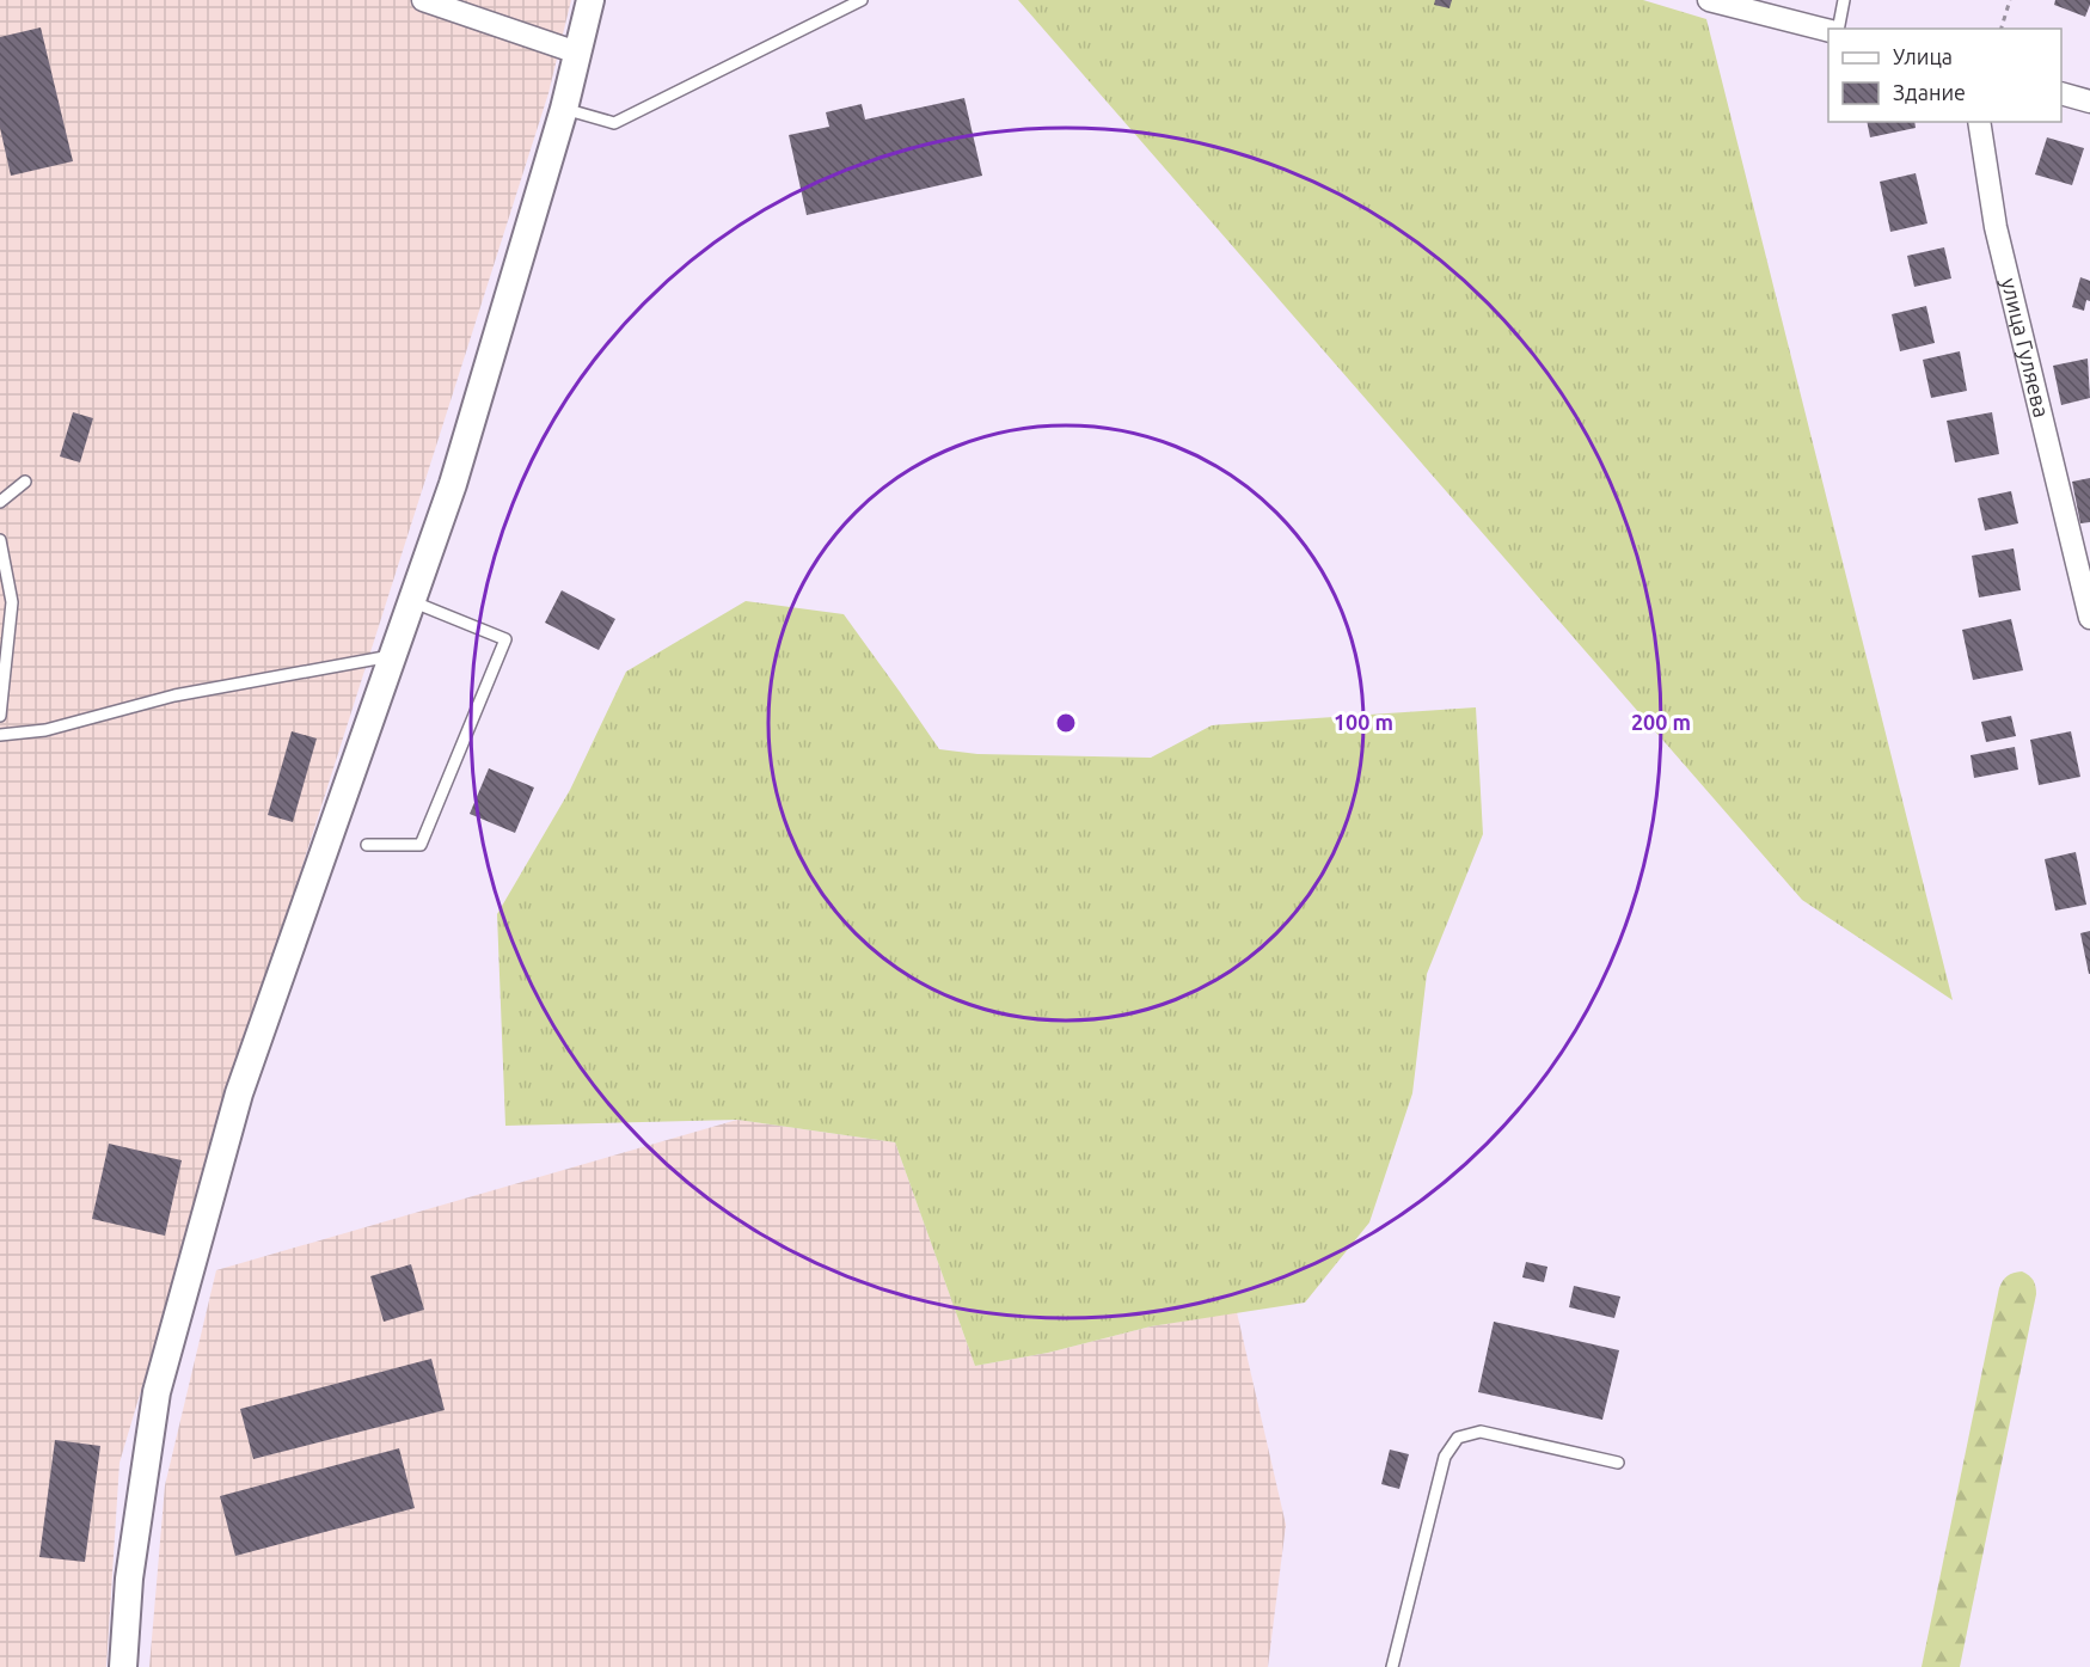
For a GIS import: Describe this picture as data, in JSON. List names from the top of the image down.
{
  "streets": {
    "street": ["улица Гуляева"]
  },
  "legend": ["Улица", "Здание"],
  "rings": ["100 m", "200 m"]
}
